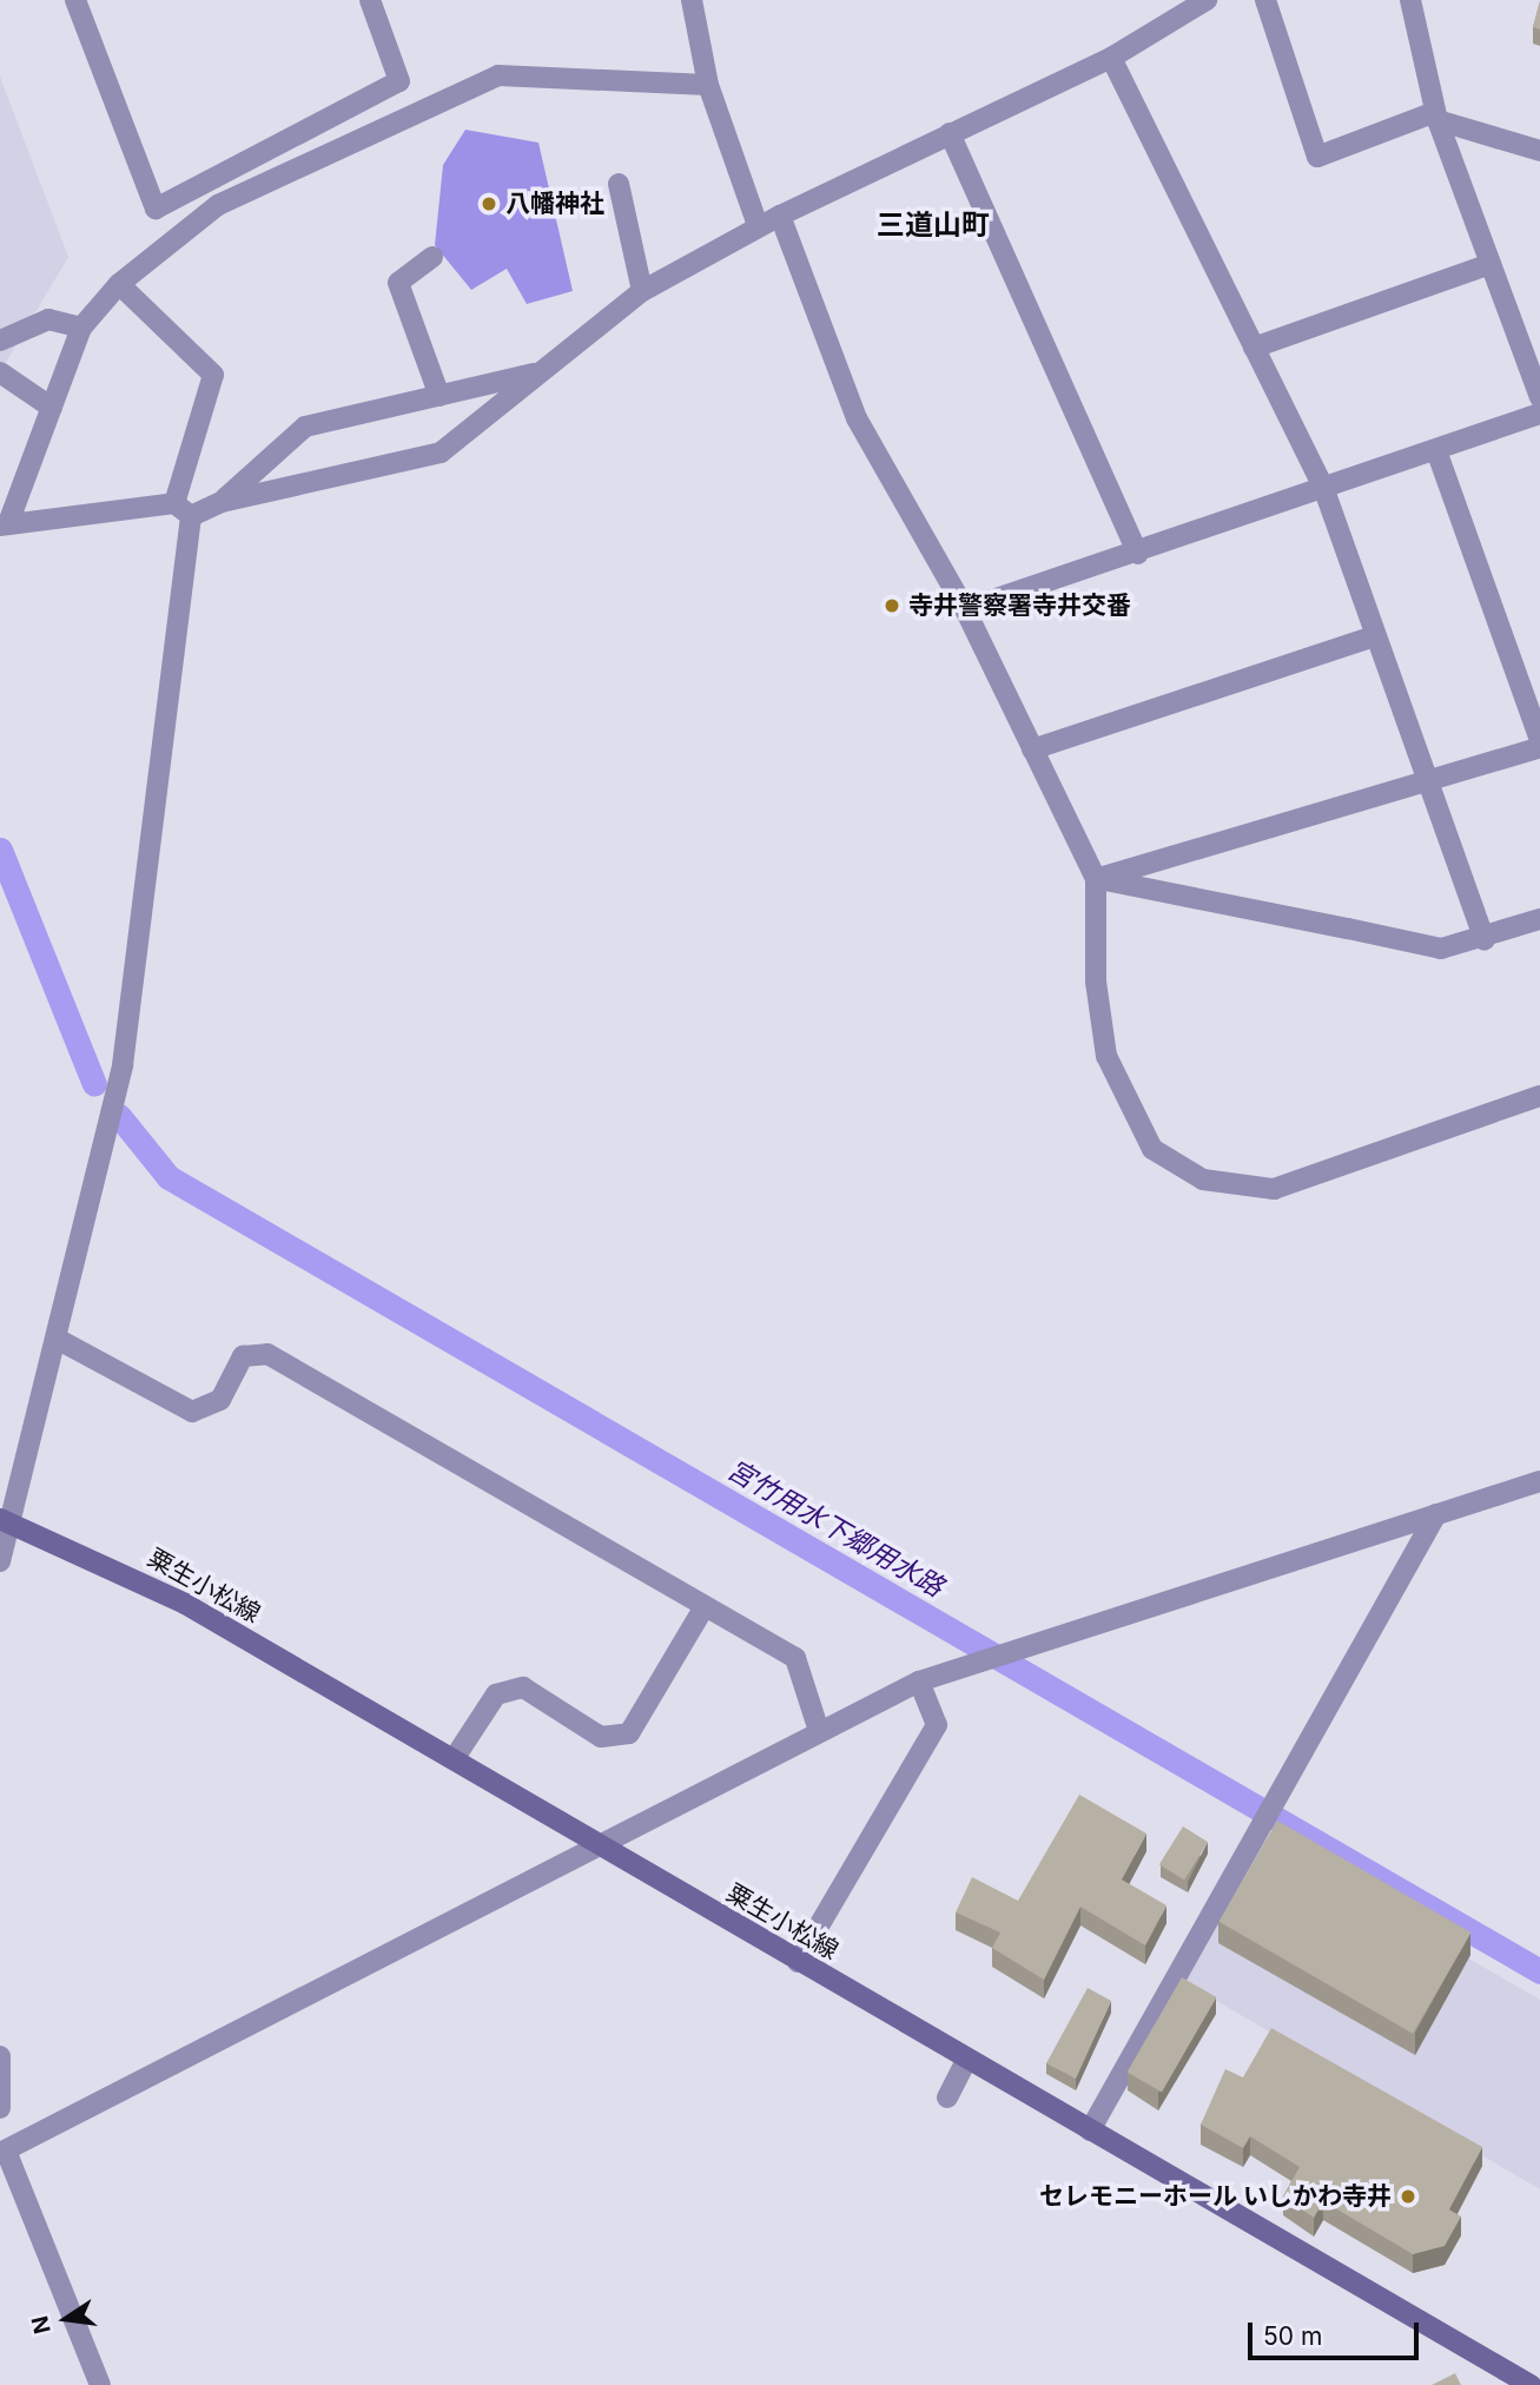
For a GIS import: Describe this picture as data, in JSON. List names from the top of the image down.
{
  "streets": {
    "main road": ["粟生小松線"]
  },
  "districts": ["三道山町"],
  "water": ["宮竹用水下郷用水路"],
  "places": ["八幡神社", "寺井警察署寺井交番", "セレモニーホール いしかわ寺井"],
  "scale_bar": "50 m",
  "north": "left"
}
